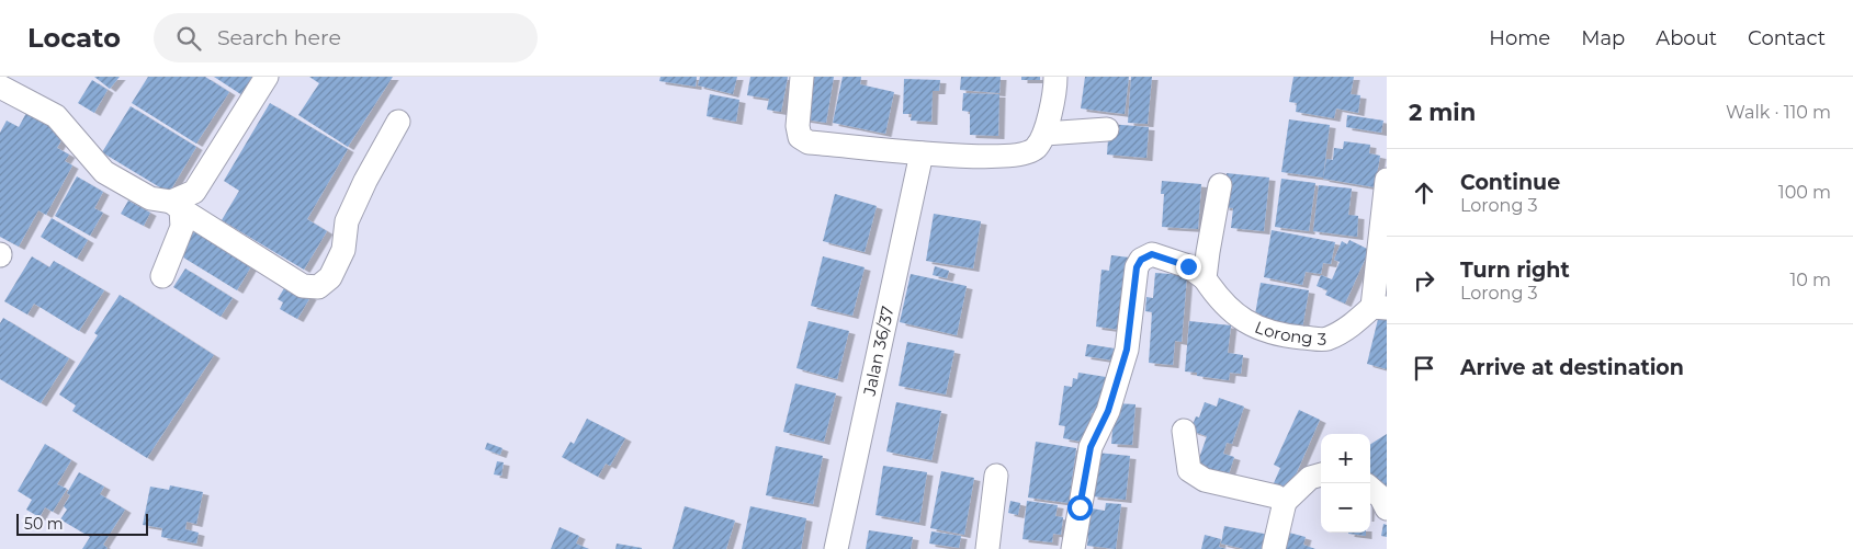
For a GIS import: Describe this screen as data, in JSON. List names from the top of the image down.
{
  "streets": {
    "street": ["Lorong 3", "Jalan 36/37"]
  },
  "scale_bar": "50 m",
  "page": {
    "header": "Locato",
    "search": "Search here",
    "nav": [
      "Home",
      "Map",
      "About",
      "Contact"
    ],
    "heading": ["2 min", "Walk · 110 m"],
    "list": [
      ["Continue", "Lorong 3", "100 m"],
      ["Turn right", "Lorong 3", "10 m"],
      "Arrive at destination"
    ],
    "map_buttons": ["+", "−"],
    "scale": "50 m"
  }
}
